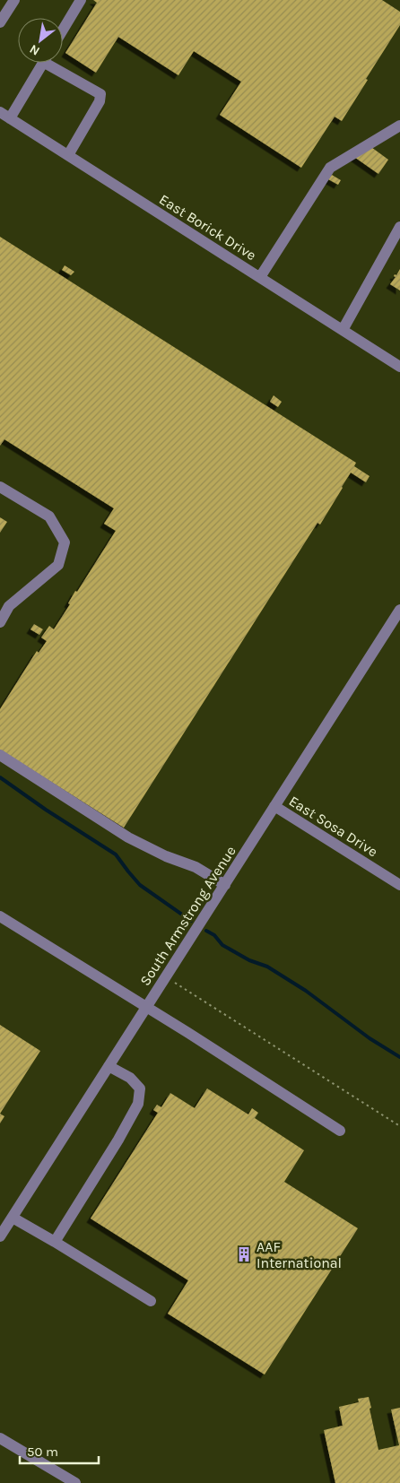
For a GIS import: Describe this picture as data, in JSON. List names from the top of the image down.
{
  "streets": {
    "street": ["East Borick Drive", "East Sosa Drive", "South Armstrong Avenue"]
  },
  "crossings": [
    ["East Sosa Drive", "South Armstrong Avenue"]
  ],
  "places": {
    "building": ["AAF International"]
  },
  "scale_bar": "50 m",
  "north": "bottom left"
}
